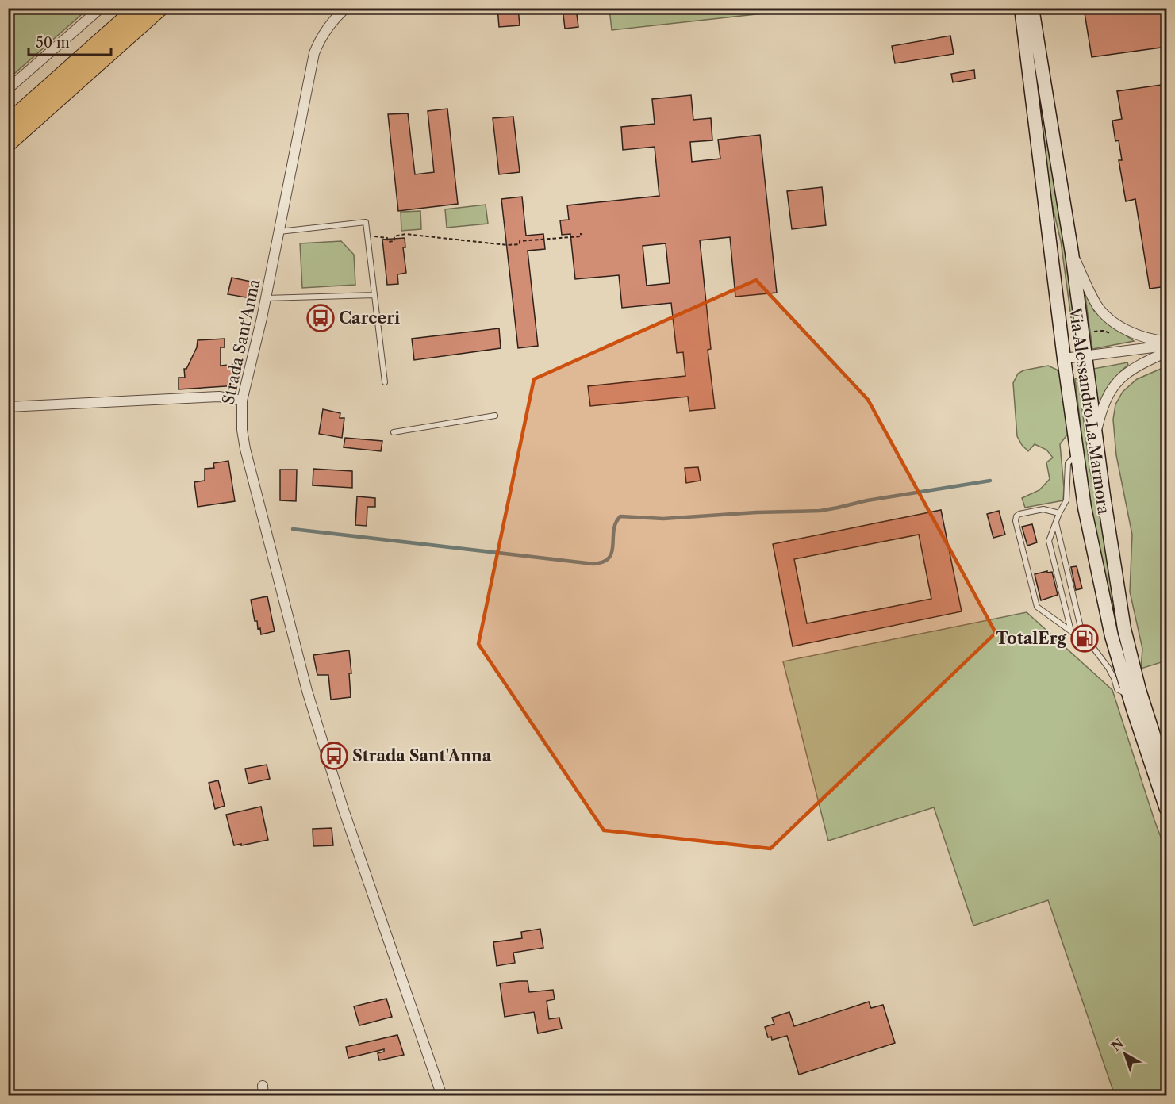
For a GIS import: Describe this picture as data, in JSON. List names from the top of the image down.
{
  "streets": {
    "main road": ["Via Alessandro La Marmora"],
    "street": ["Strada Sant'Anna"]
  },
  "places": {
    "bus stop": ["Carceri", "Strada Sant'Anna"],
    "fuel station": ["TotalErg"]
  },
  "scale_bar": "50 m",
  "north": "top left"
}
